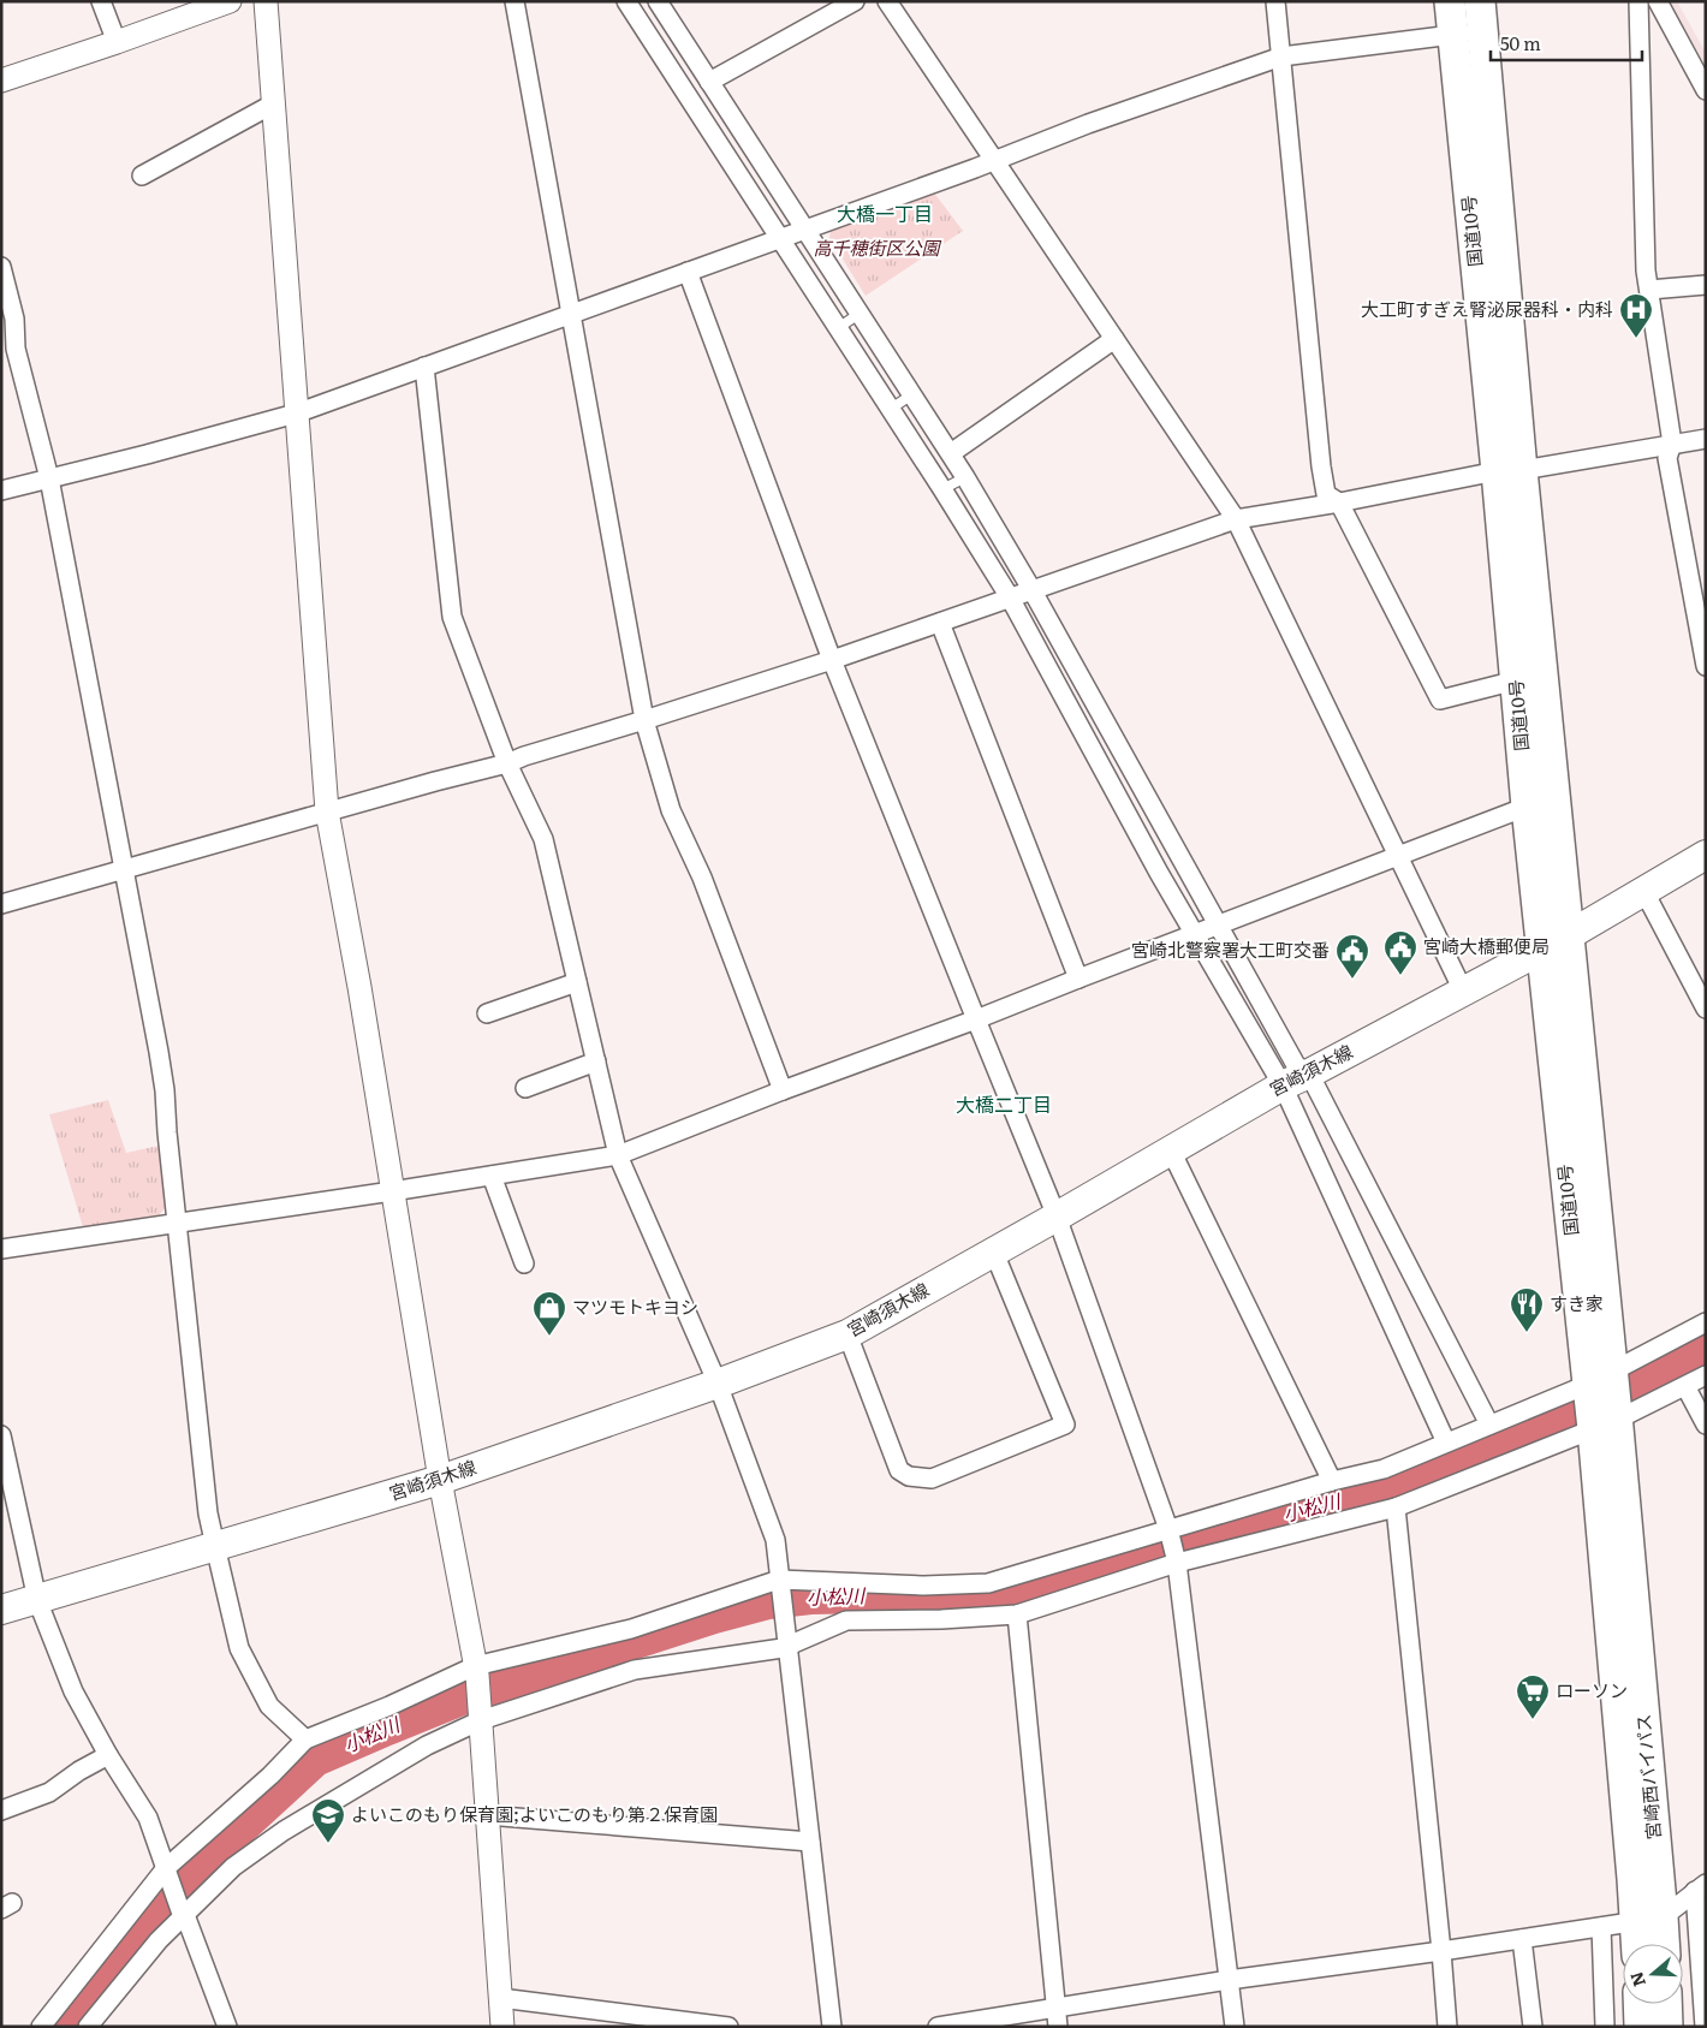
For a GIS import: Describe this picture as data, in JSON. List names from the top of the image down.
{
  "streets": {
    "highway": ["国道10号", "宮崎西バイパス"],
    "main road": ["宮崎須木線"]
  },
  "crossings": [
    ["国道10号", "宮崎須木線"],
    ["国道10号", "宮崎西バイパス"]
  ],
  "districts": ["大橋一丁目", "大橋二丁目"],
  "water": ["小松川"],
  "parks": ["高千穂街区公園"],
  "places": {
    "hospital": ["大工町すぎえ腎泌尿器科・内科"],
    "public building": ["宮崎大橋郵便局", "宮崎北警察署大工町交番"],
    "restaurant": ["すき家"],
    "shop": ["マツモトキヨシ"],
    "supermarket": ["ローソン"],
    "school or university": ["よいこのもり保育園;よいこのもり第２保育園"]
  },
  "scale_bar": "50 m",
  "north": "left"
}
